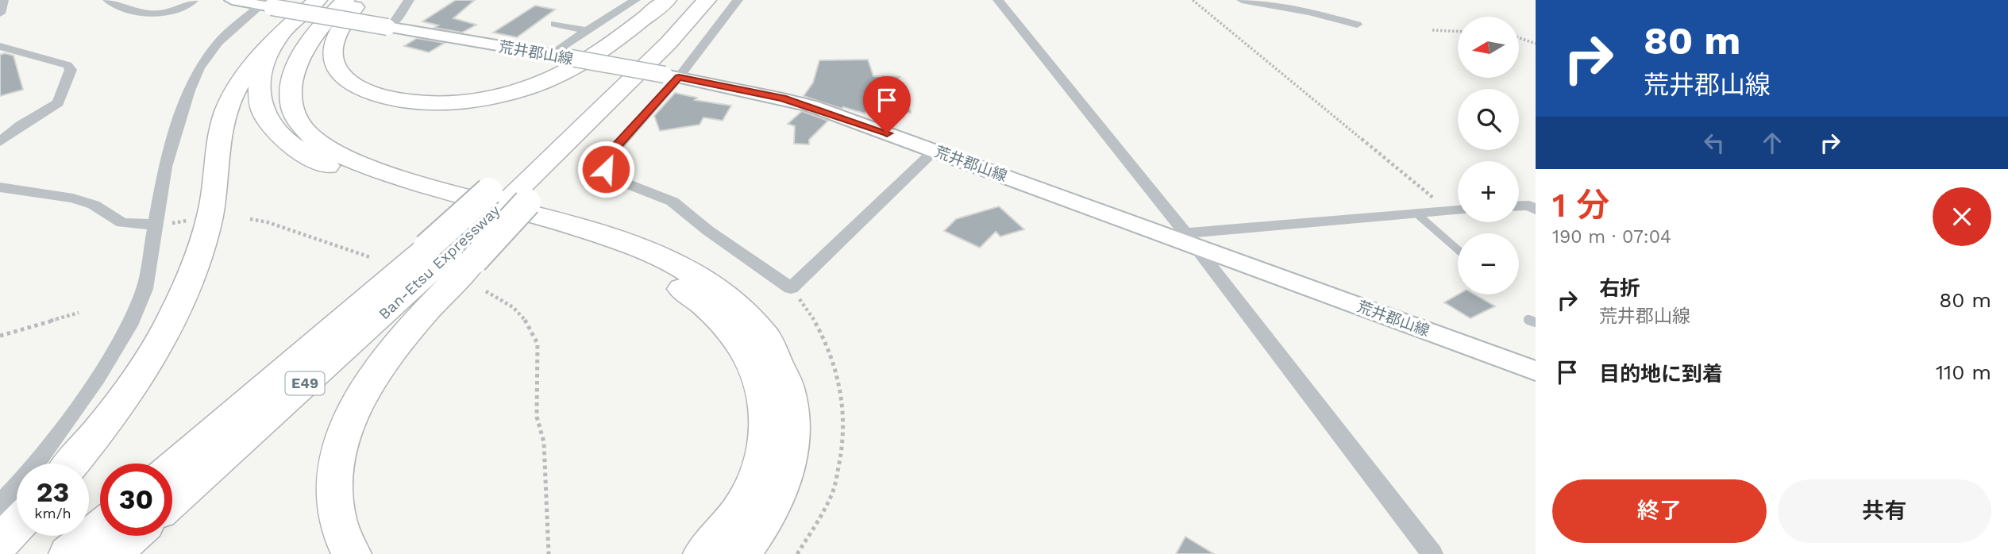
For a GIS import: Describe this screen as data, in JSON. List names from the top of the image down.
{
  "streets": {
    "highway": ["Ban-Etsu Expressway", "E49"],
    "main road": ["荒井郡山線"]
  },
  "north": "left",
  "page": {
    "turn": ["80 m", "荒井郡山線"],
    "map_buttons": ["+", "−"],
    "heading": ["1 分", "190 m · 07:04"],
    "list": [
      {
        "name": "右折",
        "note": "荒井郡山線",
        "value": "80 m"
      },
      {
        "name": "目的地に到着",
        "value": "110 m"
      }
    ],
    "speed": "23 km/h",
    "limit": "30",
    "buttons": ["終了", "共有"]
  }
}
